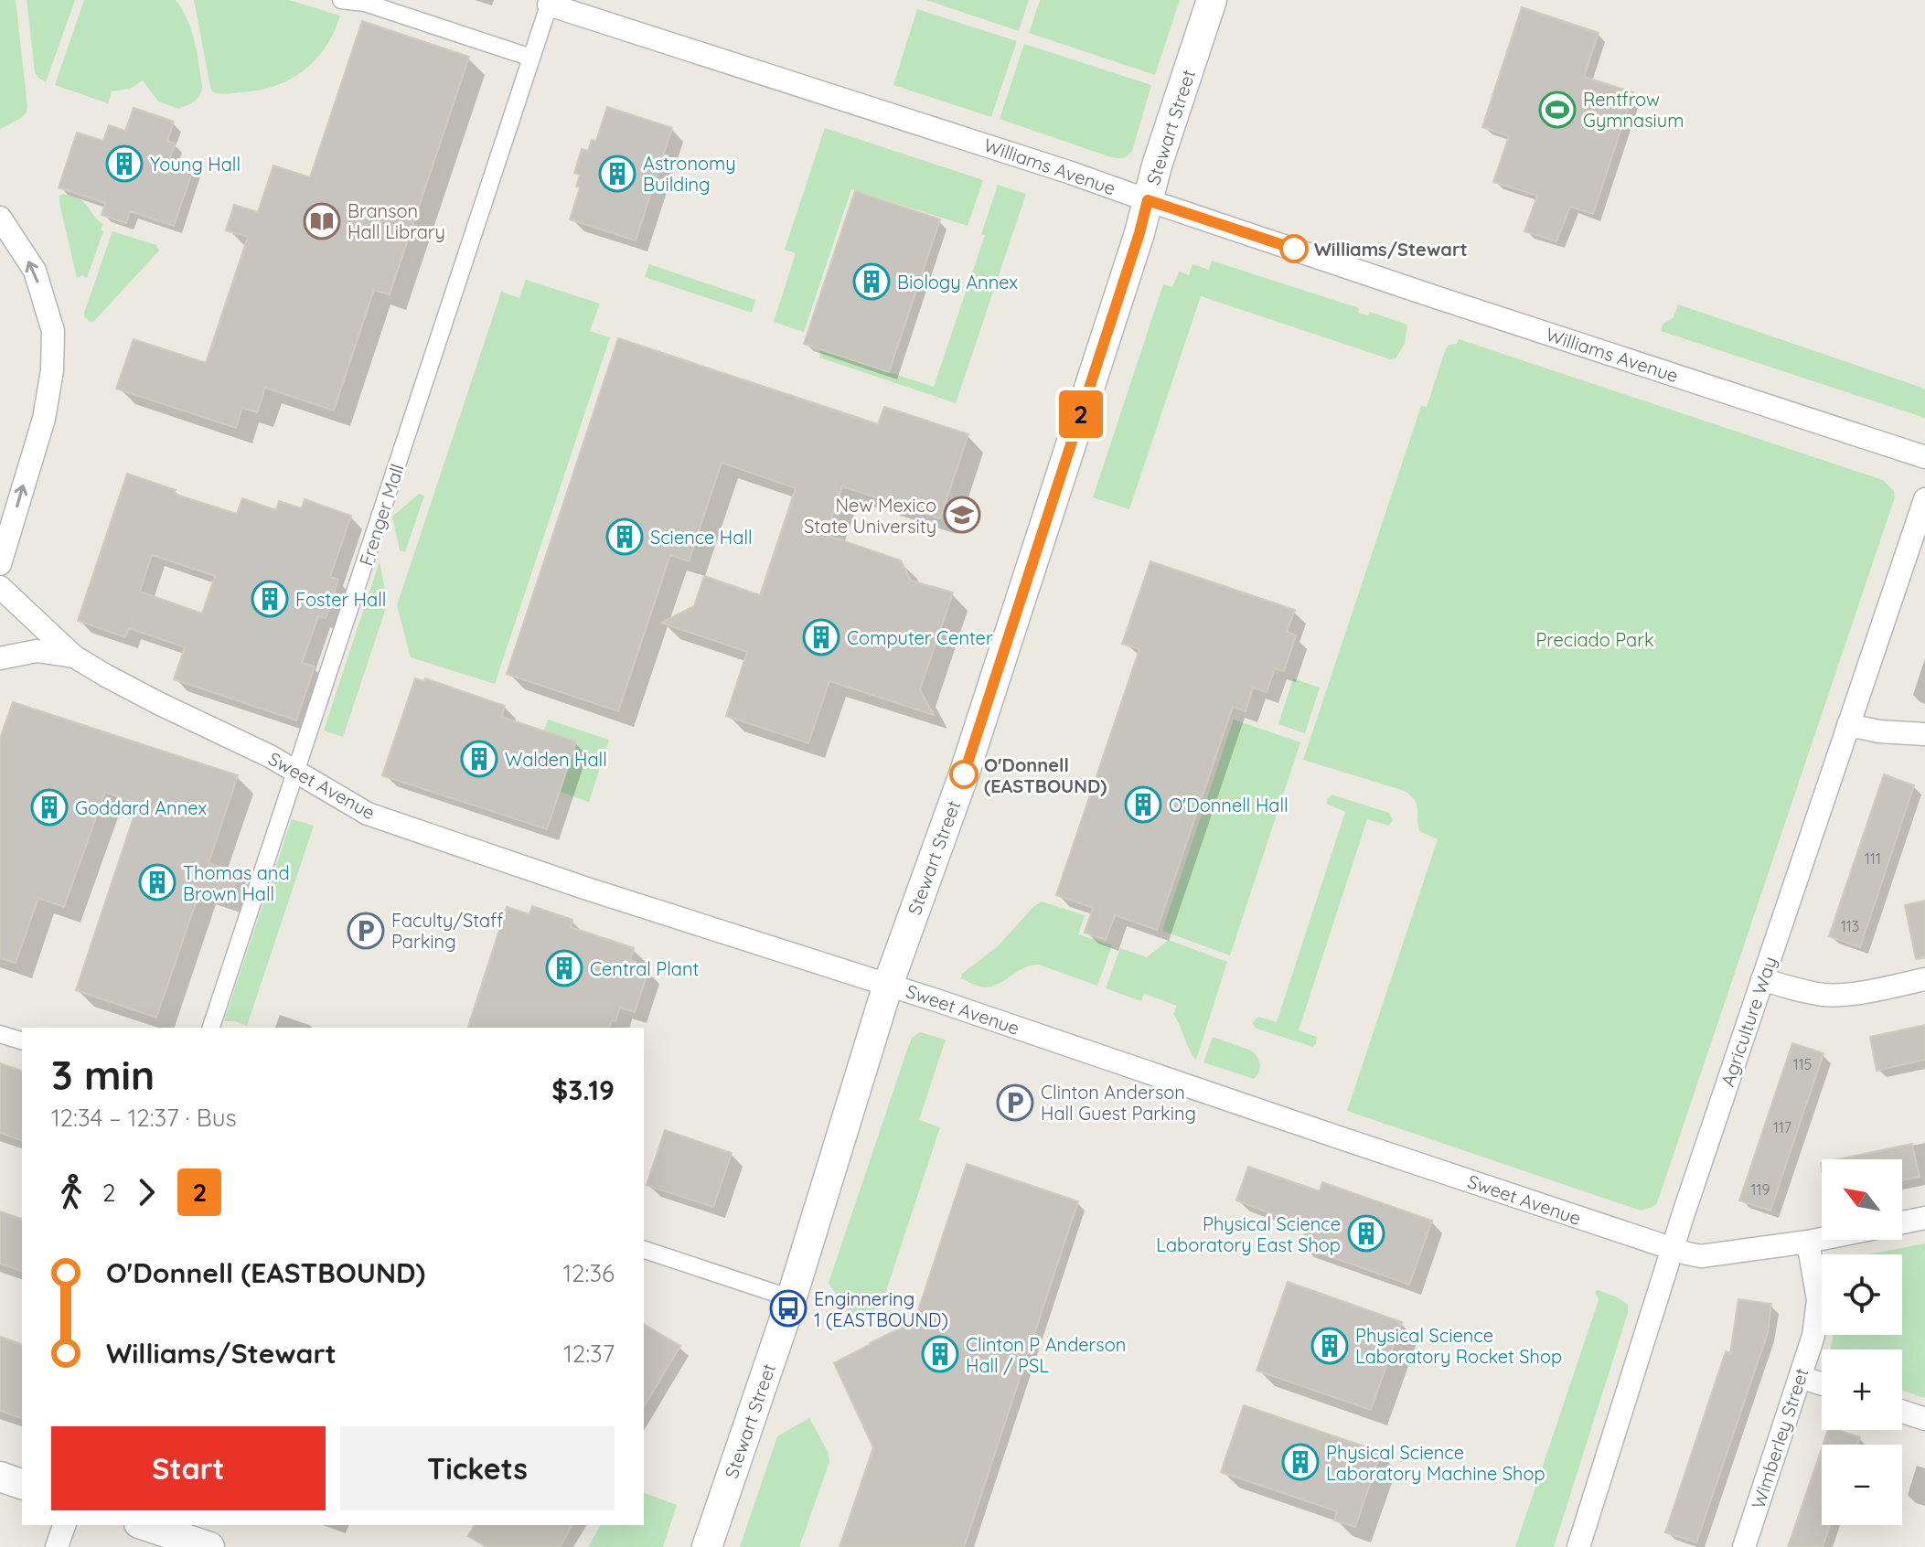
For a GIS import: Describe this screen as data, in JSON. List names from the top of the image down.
{
  "streets": {
    "street": [
      "Stewart Street",
      "Williams Avenue",
      "Frenger Mall",
      "Sweet Avenue",
      "Agriculture Way",
      "Wimberley Street"
    ]
  },
  "crossings": [
    ["Stewart Street", "Williams Avenue"],
    ["Stewart Street", "Sweet Avenue"],
    ["Williams Avenue", "Frenger Mall"],
    ["Frenger Mall", "Sweet Avenue"],
    ["Sweet Avenue", "Agriculture Way"],
    ["Sweet Avenue", "Wimberley Street"]
  ],
  "parks": ["Preciado Park"],
  "places": {
    "sports": ["Rentfrow Gymnasium"],
    "building": [
      "Young Hall",
      "Astronomy Building",
      "Biology Annex",
      "Science Hall",
      "Foster Hall",
      "Computer Center",
      "Walden Hall",
      "O'Donnell Hall",
      "Goddard Annex",
      "Thomas and Brown Hall",
      "Central Plant",
      "Physical Science Laboratory East Shop",
      "Physical Science Laboratory Rocket Shop",
      "Clinton P Anderson Hall / PSL",
      "Physical Science Laboratory Machine Shop"
    ],
    "library": ["Branson Hall Library"],
    "other": ["Williams/Stewart", "O'Donnell (EASTBOUND)"],
    "school or university": ["New Mexico State University"],
    "parking": ["Faculty/Staff Parking", "Clinton Anderson Hall Guest Parking"],
    "bus stop": ["Enginnering 1 (EASTBOUND)"]
  },
  "lines": ["bus line 2"],
  "house_numbers": [
    "111",
    "113",
    "115",
    "117",
    "119"
  ],
  "north": "top left",
  "page": {
    "on_map": "2",
    "heading": ["3 min", "12:34 – 12:37 · Bus", "$3.19"],
    "legs": ["2", "2"],
    "map_buttons": ["+", "−"],
    "list": [
      {
        "name": "O'Donnell (EASTBOUND)",
        "value": "12:36"
      },
      {
        "name": "Williams/Stewart",
        "value": "12:37"
      }
    ],
    "buttons": ["Start", "Tickets"]
  }
}
